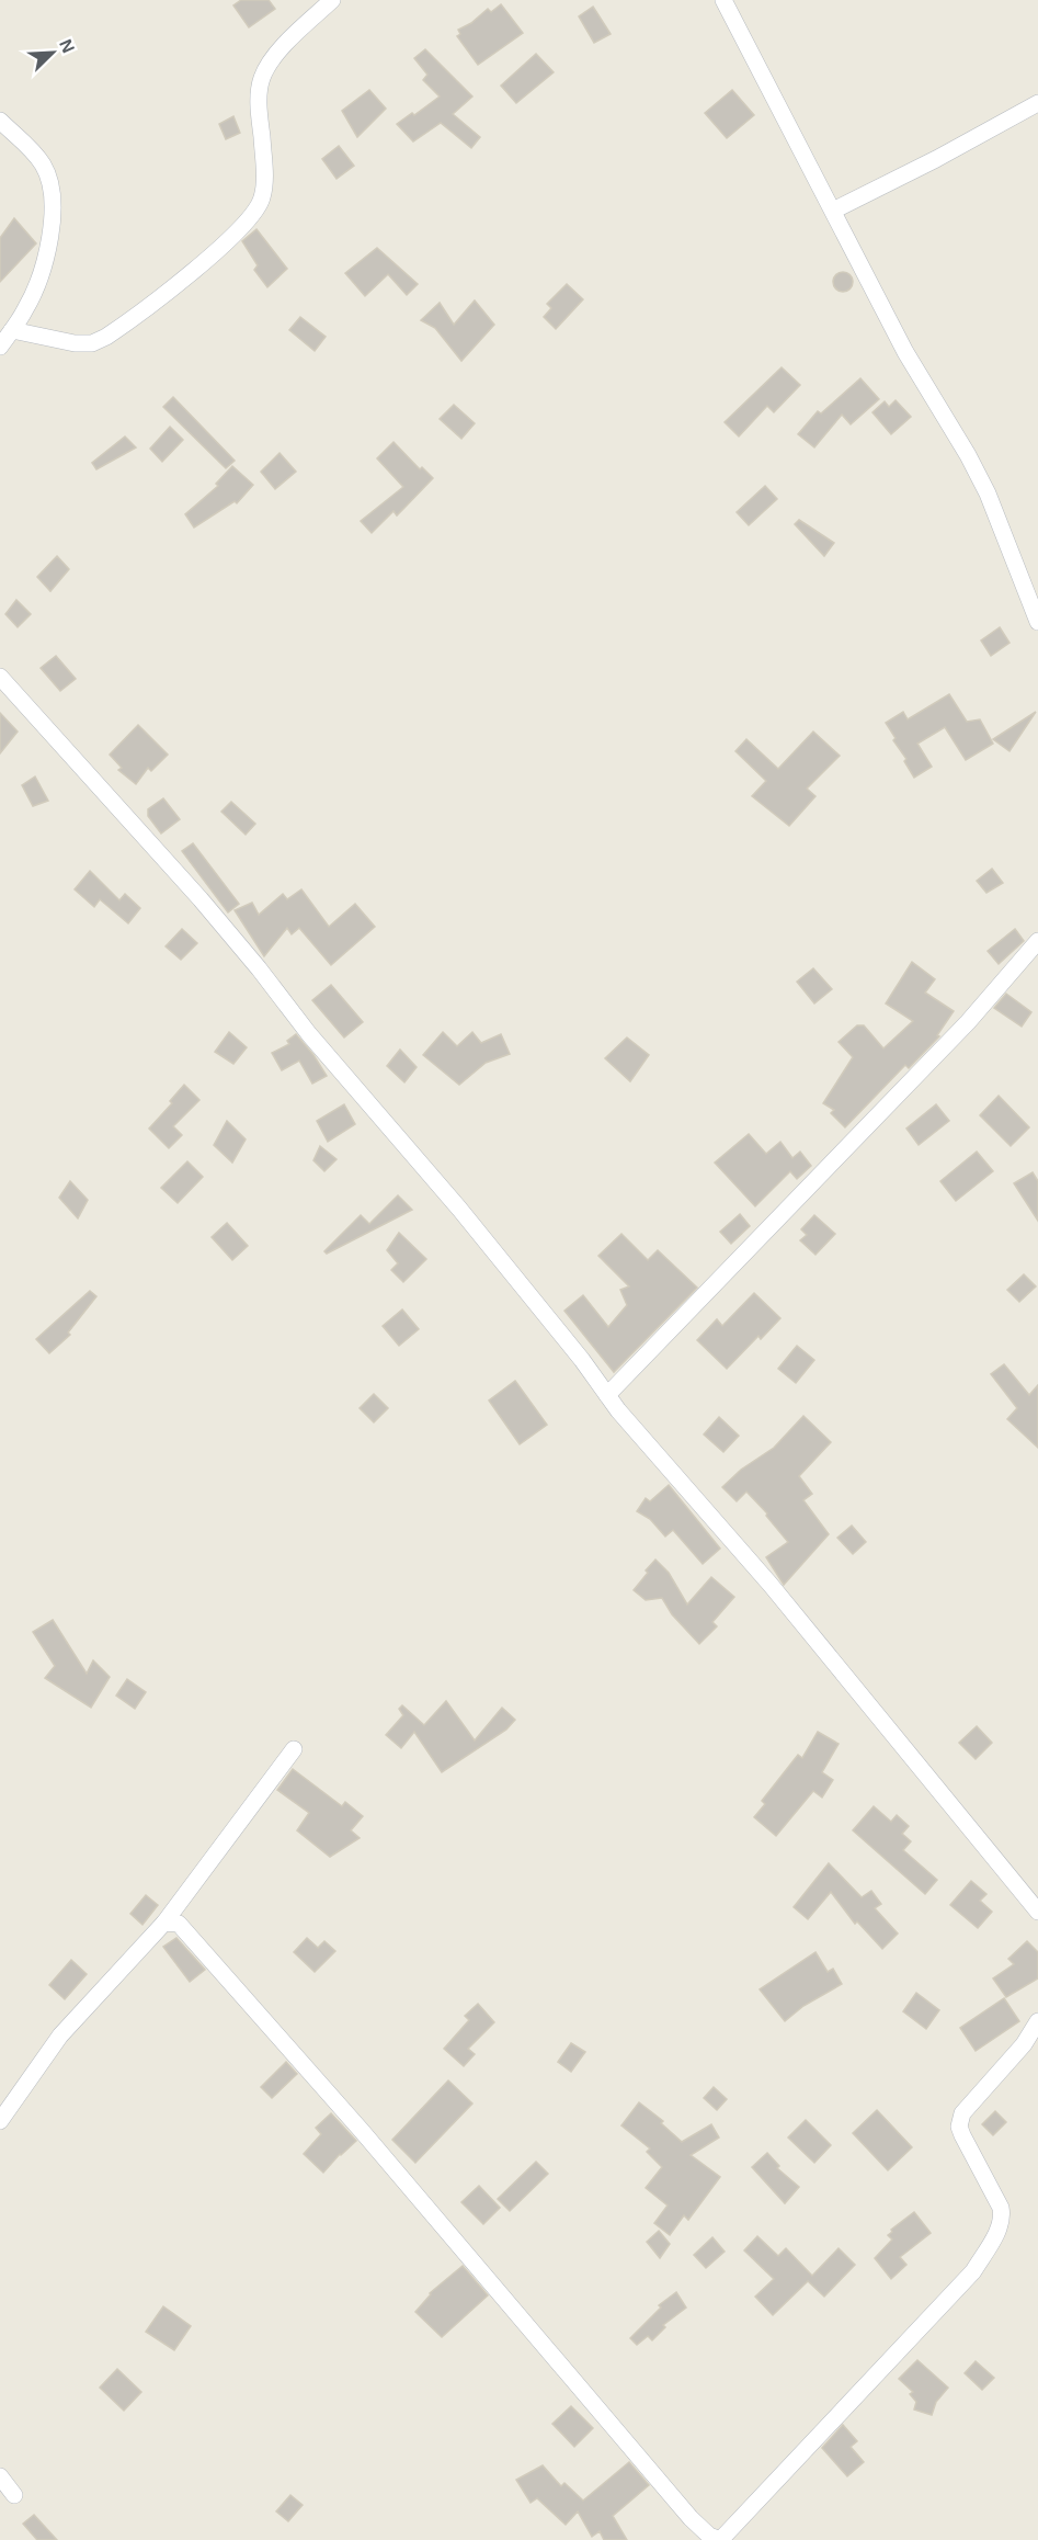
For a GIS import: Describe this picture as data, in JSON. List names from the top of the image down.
{
  "north": "top right"
}
